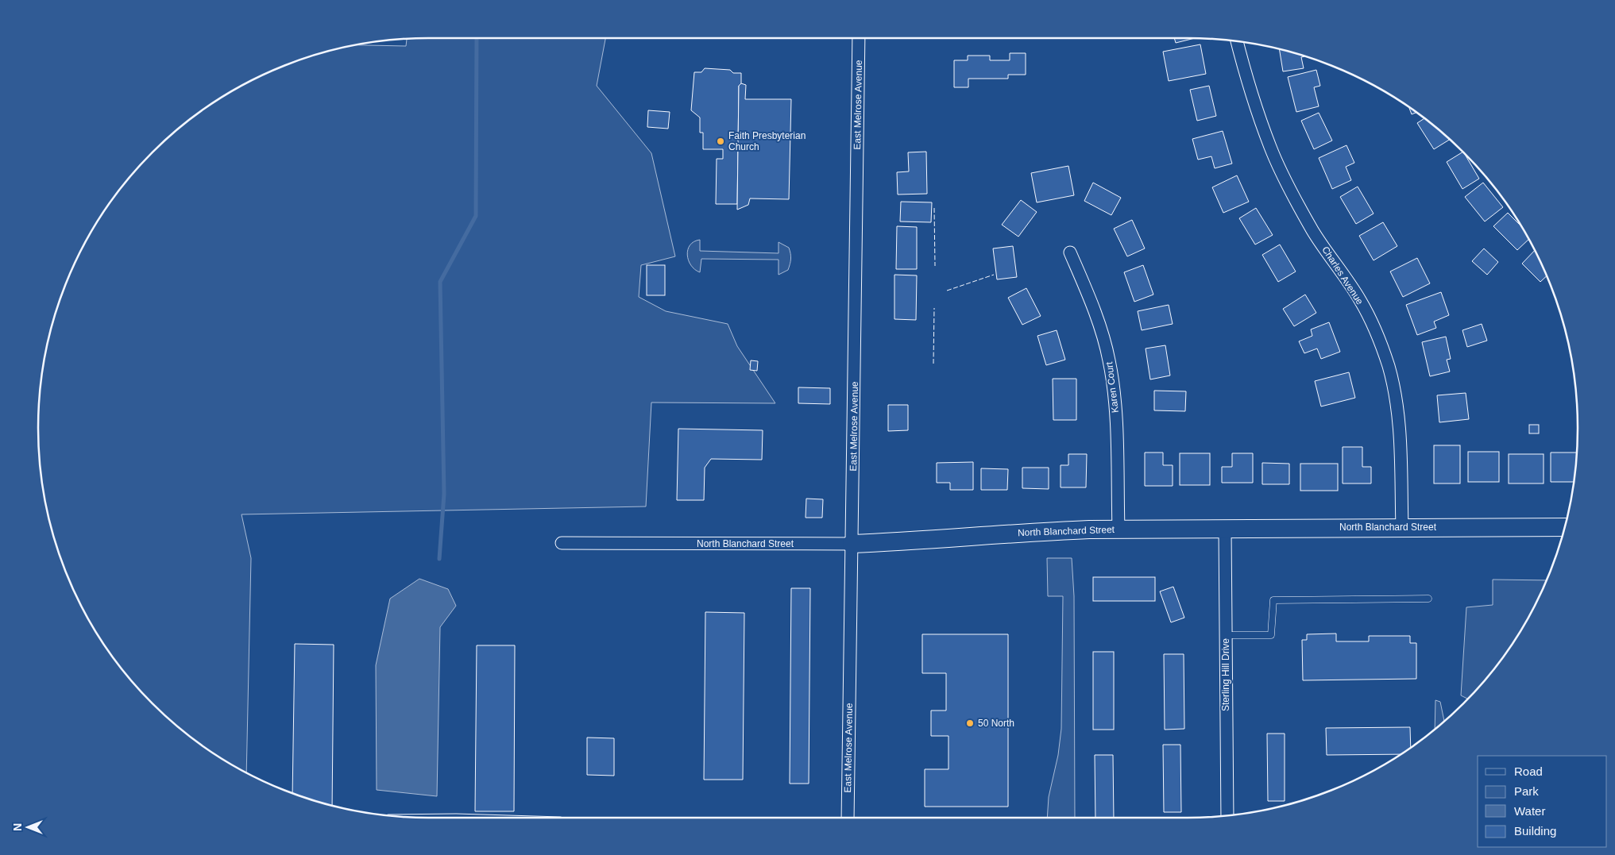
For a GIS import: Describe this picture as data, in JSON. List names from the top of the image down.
{
  "streets": {
    "street": [
      "East Melrose Avenue",
      "Charles Avenue",
      "Karen Court",
      "North Blanchard Street",
      "Sterling Hill Drive"
    ]
  },
  "crossings": [
    ["East Melrose Avenue", "North Blanchard Street"],
    ["Charles Avenue", "North Blanchard Street"],
    ["Karen Court", "North Blanchard Street"],
    ["North Blanchard Street", "Sterling Hill Drive"]
  ],
  "places": ["Faith Presbyterian Church", "50 North"],
  "legend": [
    "Road",
    "Park",
    "Water",
    "Building"
  ],
  "north": "left"
}
